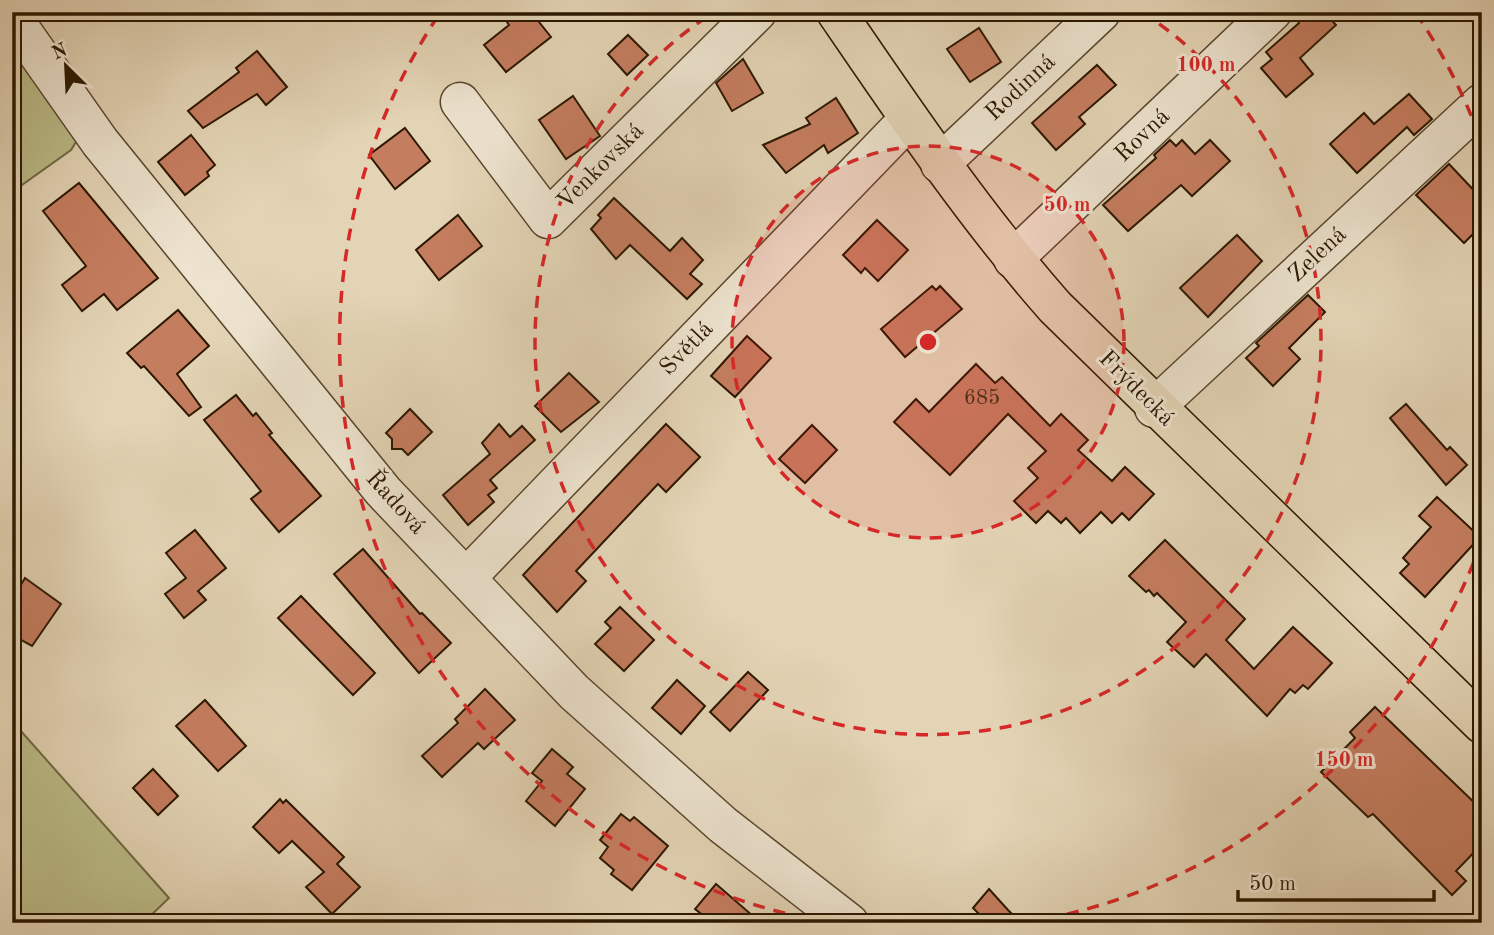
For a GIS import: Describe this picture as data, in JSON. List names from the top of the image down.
{
  "streets": {
    "main road": ["Frýdecká"],
    "street": [
      "Rodinná",
      "Rovná",
      "Venkovská",
      "Zelená",
      "Světlá",
      "Řadová"
    ]
  },
  "crossings": [
    ["Rodinná", "Frýdecká"],
    ["Rovná", "Frýdecká"],
    ["Zelená", "Frýdecká"],
    ["Světlá", "Frýdecká"],
    ["Světlá", "Řadová"]
  ],
  "house_numbers": ["685"],
  "scale_bar": "50 m",
  "north": "top left",
  "rings": ["100 m", "50 m", "150 m"]
}
